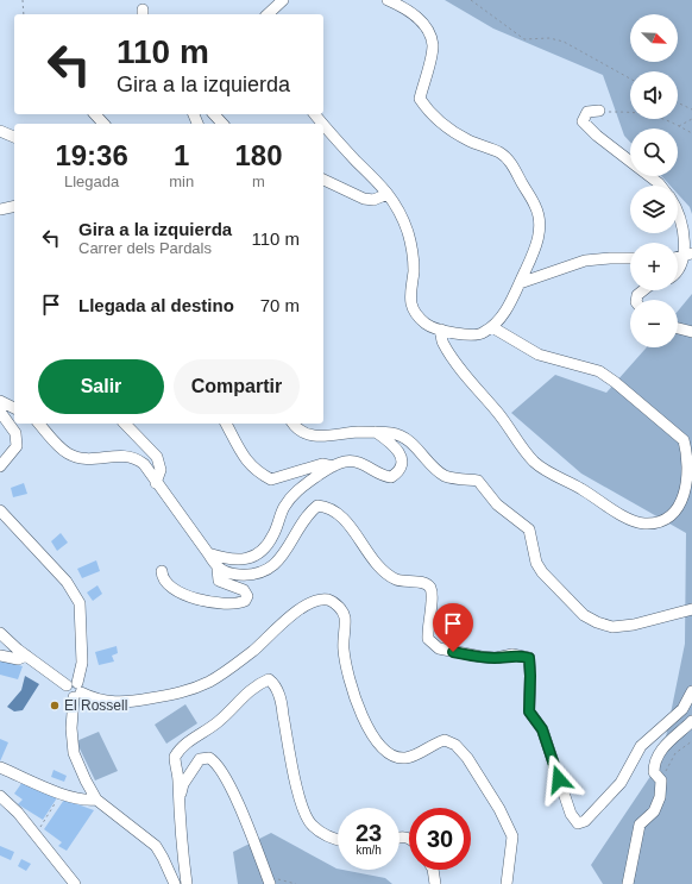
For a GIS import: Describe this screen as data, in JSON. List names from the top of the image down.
{
  "places": ["El Rossell"],
  "north": "bottom right",
  "page": {
    "map_buttons": ["+", "−"],
    "turn": ["110 m", "Gira a la izquierda"],
    "eta": [
      "19:36",
      "Llegada",
      "1",
      "min",
      "180",
      "m"
    ],
    "list": [
      {
        "name": "Gira a la izquierda",
        "note": "Carrer dels Pardals",
        "value": "110 m"
      },
      {
        "name": "Llegada al destino",
        "value": "70 m"
      }
    ],
    "buttons": ["Salir", "Compartir"],
    "speed": "23 km/h",
    "limit": "30"
  }
}
